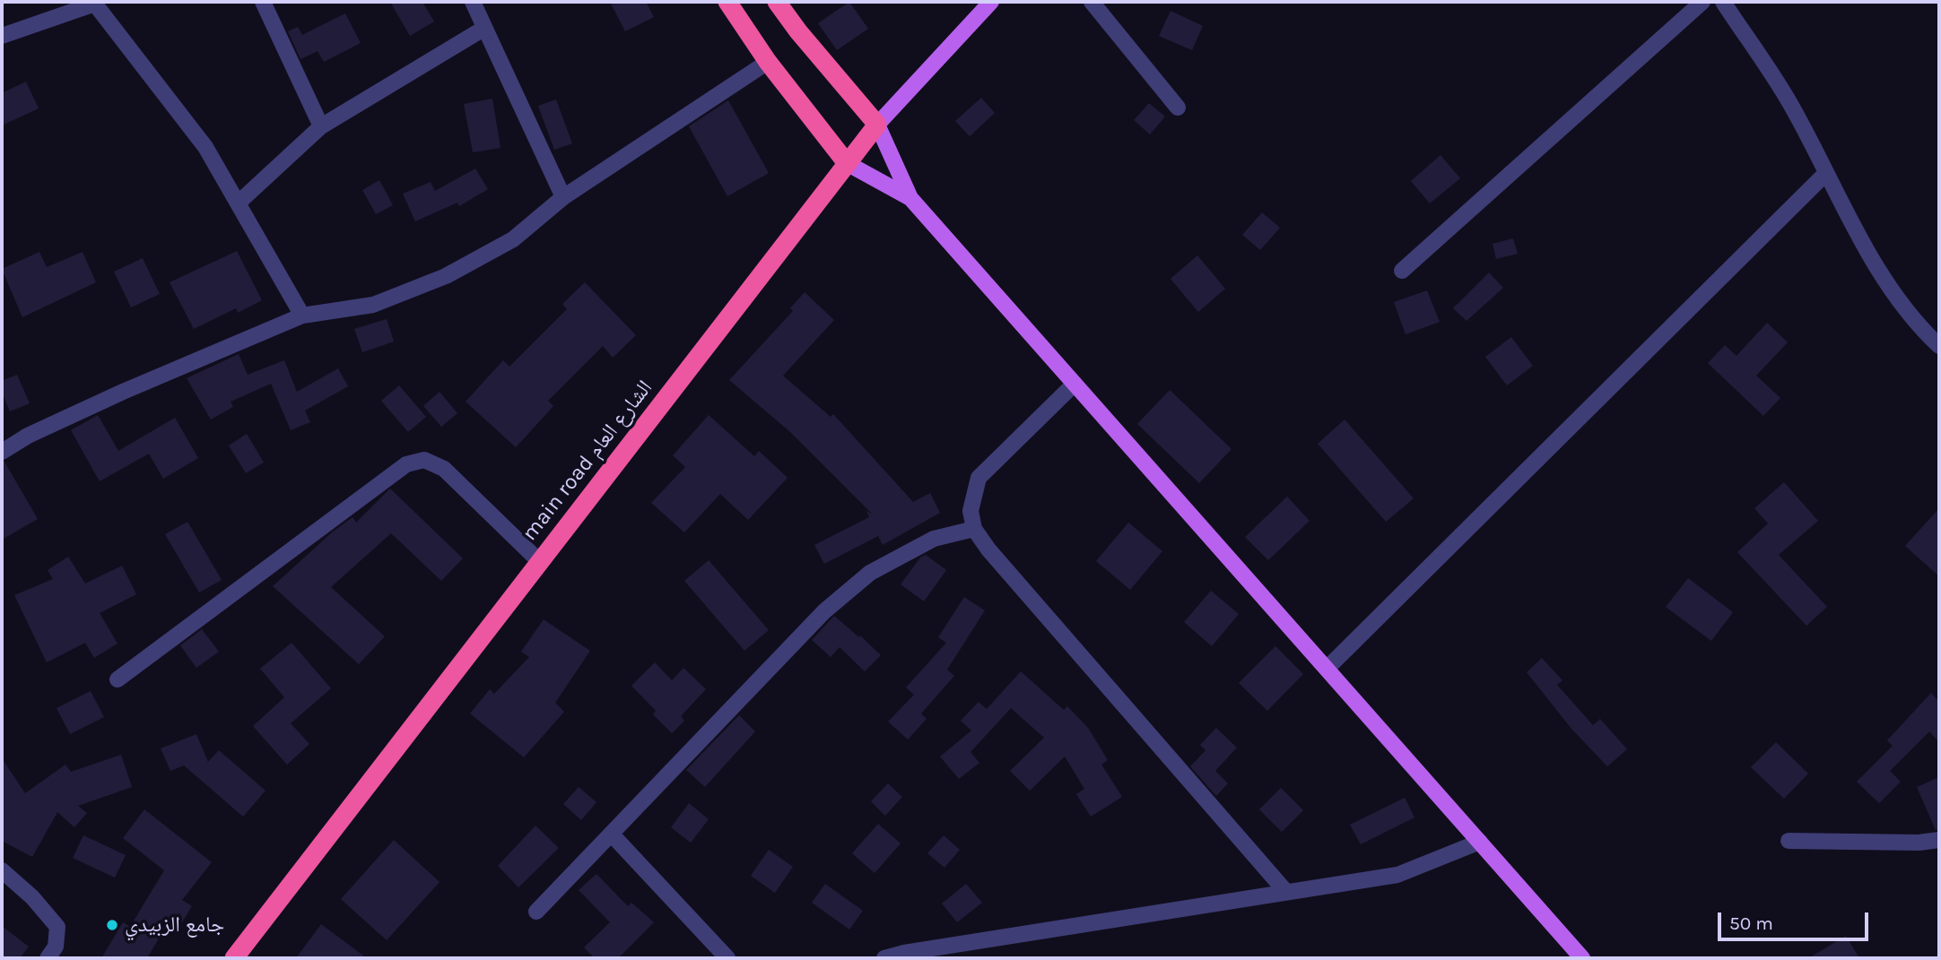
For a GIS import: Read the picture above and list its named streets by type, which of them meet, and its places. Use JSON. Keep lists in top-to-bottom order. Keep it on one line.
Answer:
{"streets":{"highway":["main road الشارع العام"]},"places":["جامع الزبيدي"],"scale_bar":"50 m"}
